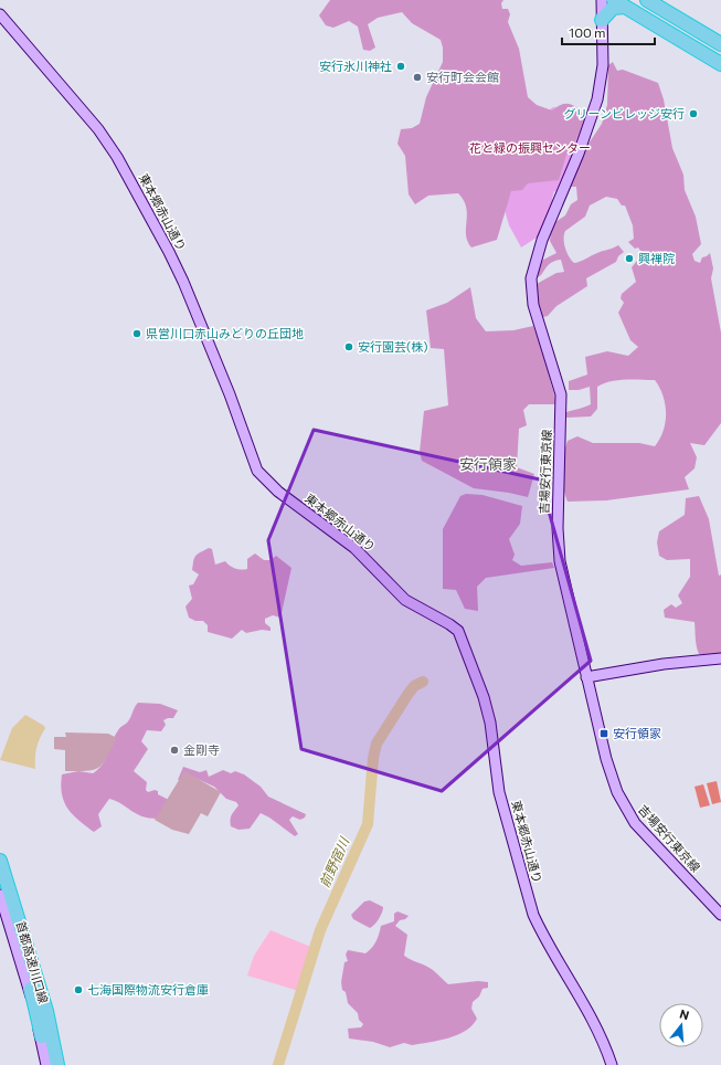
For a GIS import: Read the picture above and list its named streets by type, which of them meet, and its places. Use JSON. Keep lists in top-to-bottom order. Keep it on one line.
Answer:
{"streets":{"highway":["首都高速川口線"],"street":["東本郷赤山通り","吉場安行東京線"]},"districts":["安行領家"],"water":["前野宿川"],"parks":["花と緑の振興センター"],"places":{"other":["安行氷川神社","安行町会会館","グリーンビレッジ安行","興禅院","県営川口赤山みどりの丘団地","安行園芸(株)","金剛寺","七海国際物流安行倉庫"],"transit":["安行領家"]},"scale_bar":"100 m","north":"top"}
